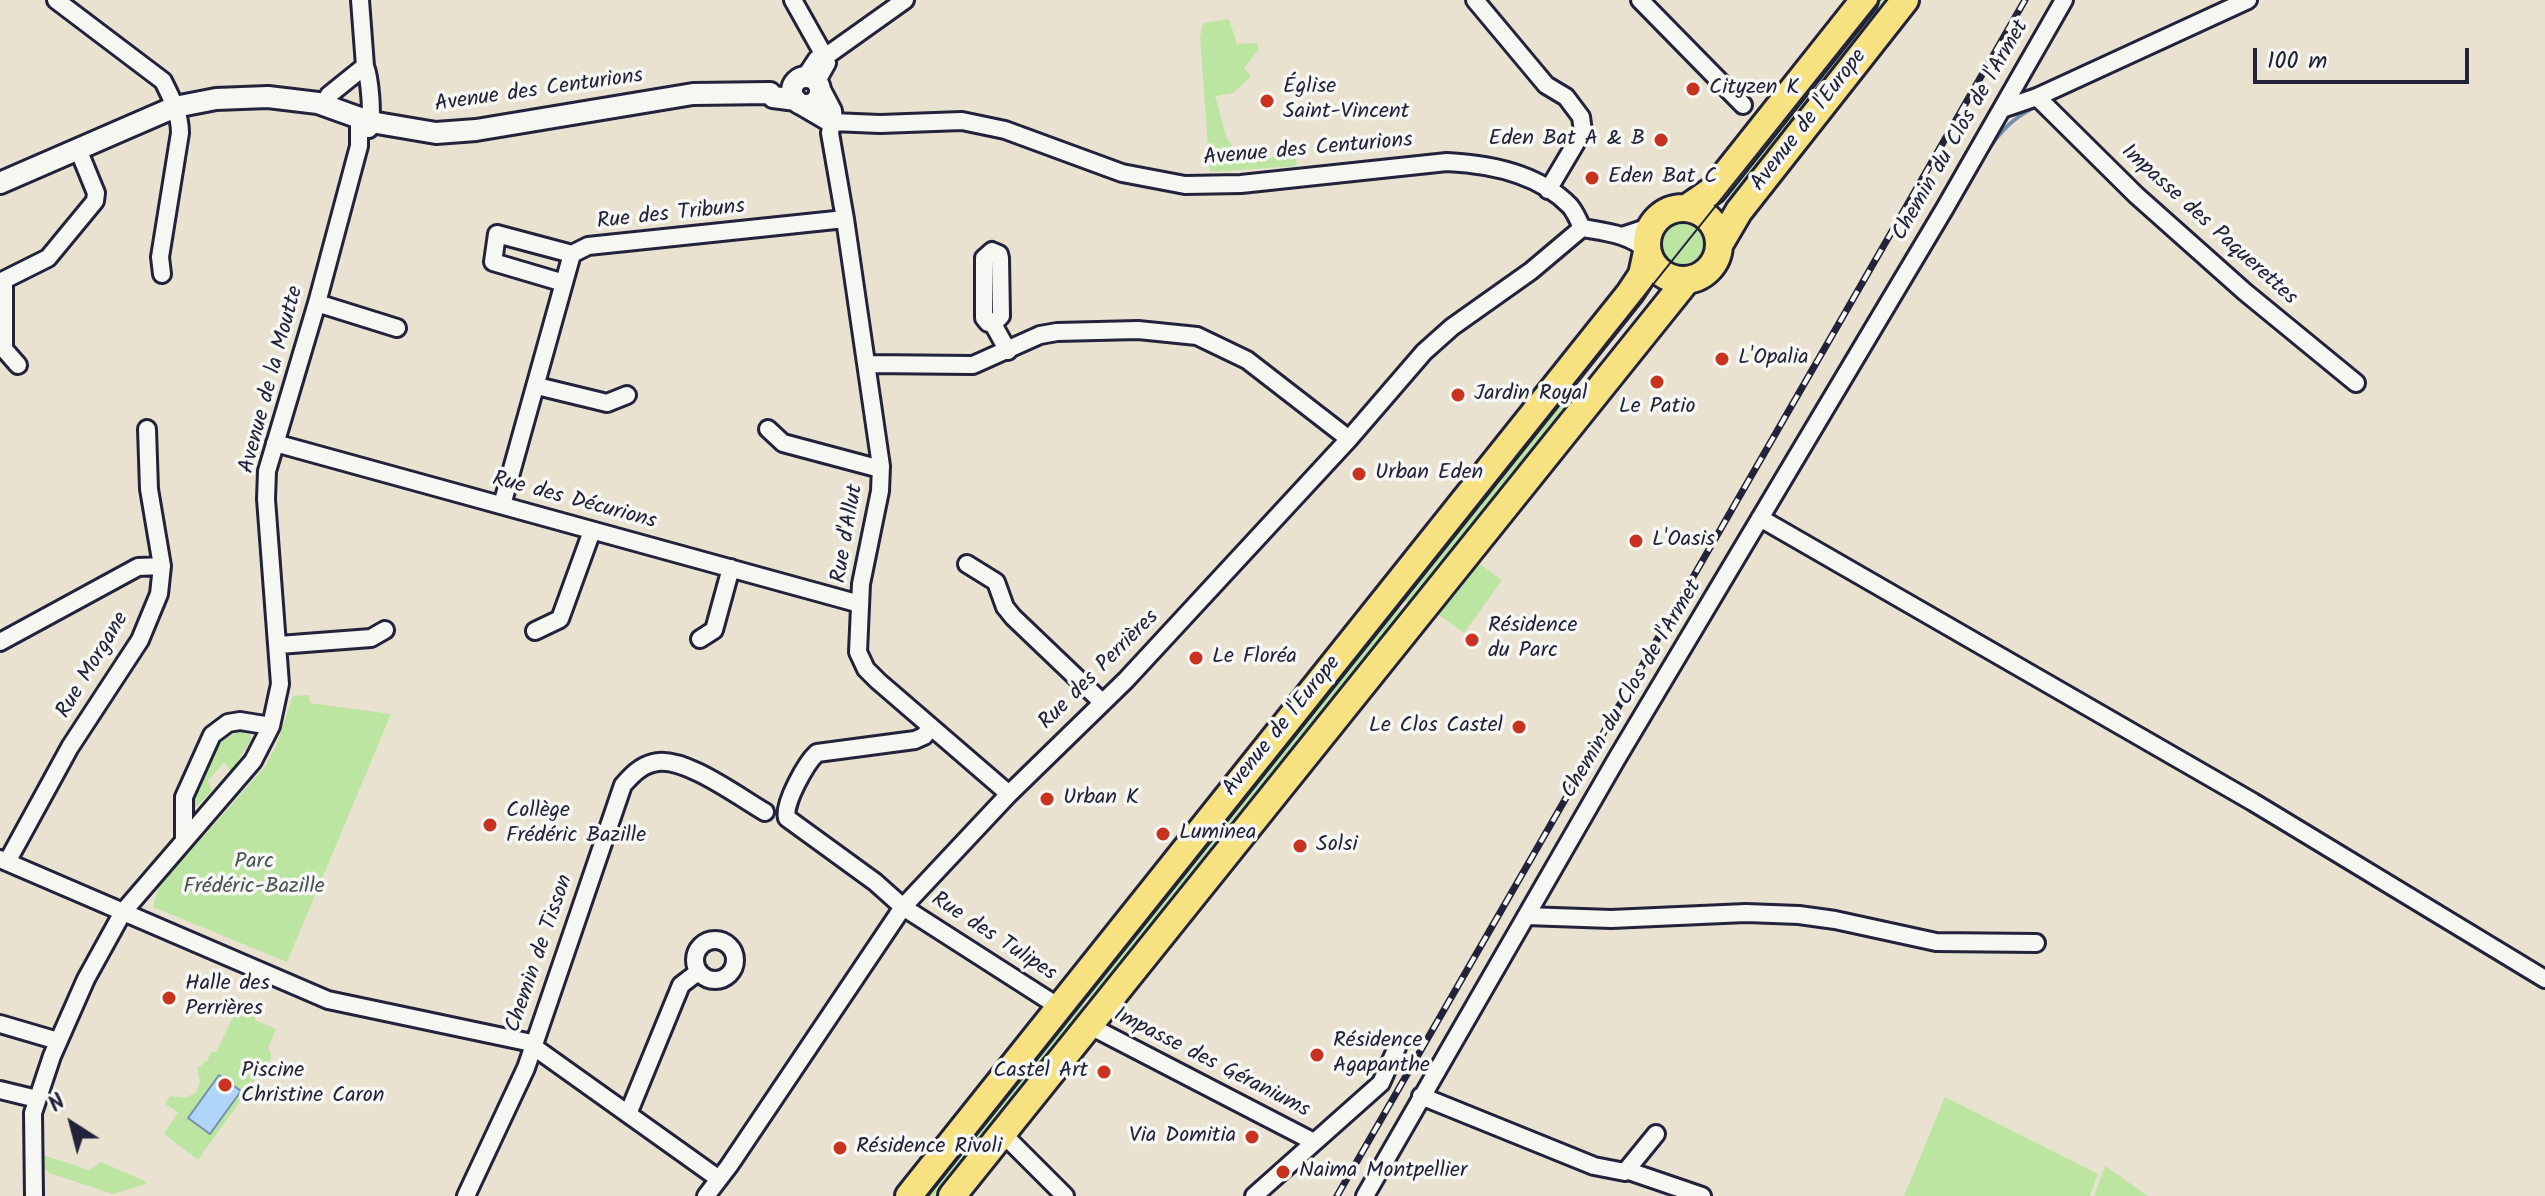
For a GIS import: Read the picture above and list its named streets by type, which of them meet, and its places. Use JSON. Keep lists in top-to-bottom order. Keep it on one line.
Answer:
{"streets":{"main road":["Avenue de l'Europe"],"street":["Avenue des Centurions","Chemin du Clos de l'Armet","Rue des Tribuns","Impasse des Paquerettes","Avenue de la Moutte","Rue des Décurions","Rue d'Allut","Rue Morgane","Rue des Perrières","Rue des Tulipes","Chemin de Tisson","Impasse des Géraniums"]},"crossings":[["Avenue des Centurions","Avenue de la Moutte"],["Avenue des Centurions","Rue d'Allut"],["Avenue des Centurions","Rue des Perrières"],["Avenue de l'Europe","Rue des Tulipes"],["Avenue de l'Europe","Impasse des Géraniums"],["Rue des Tribuns","Rue des Décurions"],["Rue des Tribuns","Rue d'Allut"],["Avenue de la Moutte","Rue des Décurions"],["Rue des Décurions","Rue d'Allut"],["Rue d'Allut","Rue des Perrières"],["Rue d'Allut","Rue des Tulipes"],["Rue des Perrières","Rue des Tulipes"]],"parks":["Parc Frédéric-Bazille"],"places":["Cityzen K","Église Saint-Vincent","Eden Bat A & B","Eden Bat C","L'Opalia","Le Patio","Jardin Royal","Urban Eden","L'Oasis","Résidence du Parc","Le Floréa","Le Clos Castel","Urban K","Collège Frédéric Bazille","Luminea","Solsi","Halle des Perrières","Résidence Agapanthe","Castel Art","Piscine Christine Caron","Via Domitia","Résidence Rivoli","Naima Montpellier"],"scale_bar":"100 m","north":"top left"}
